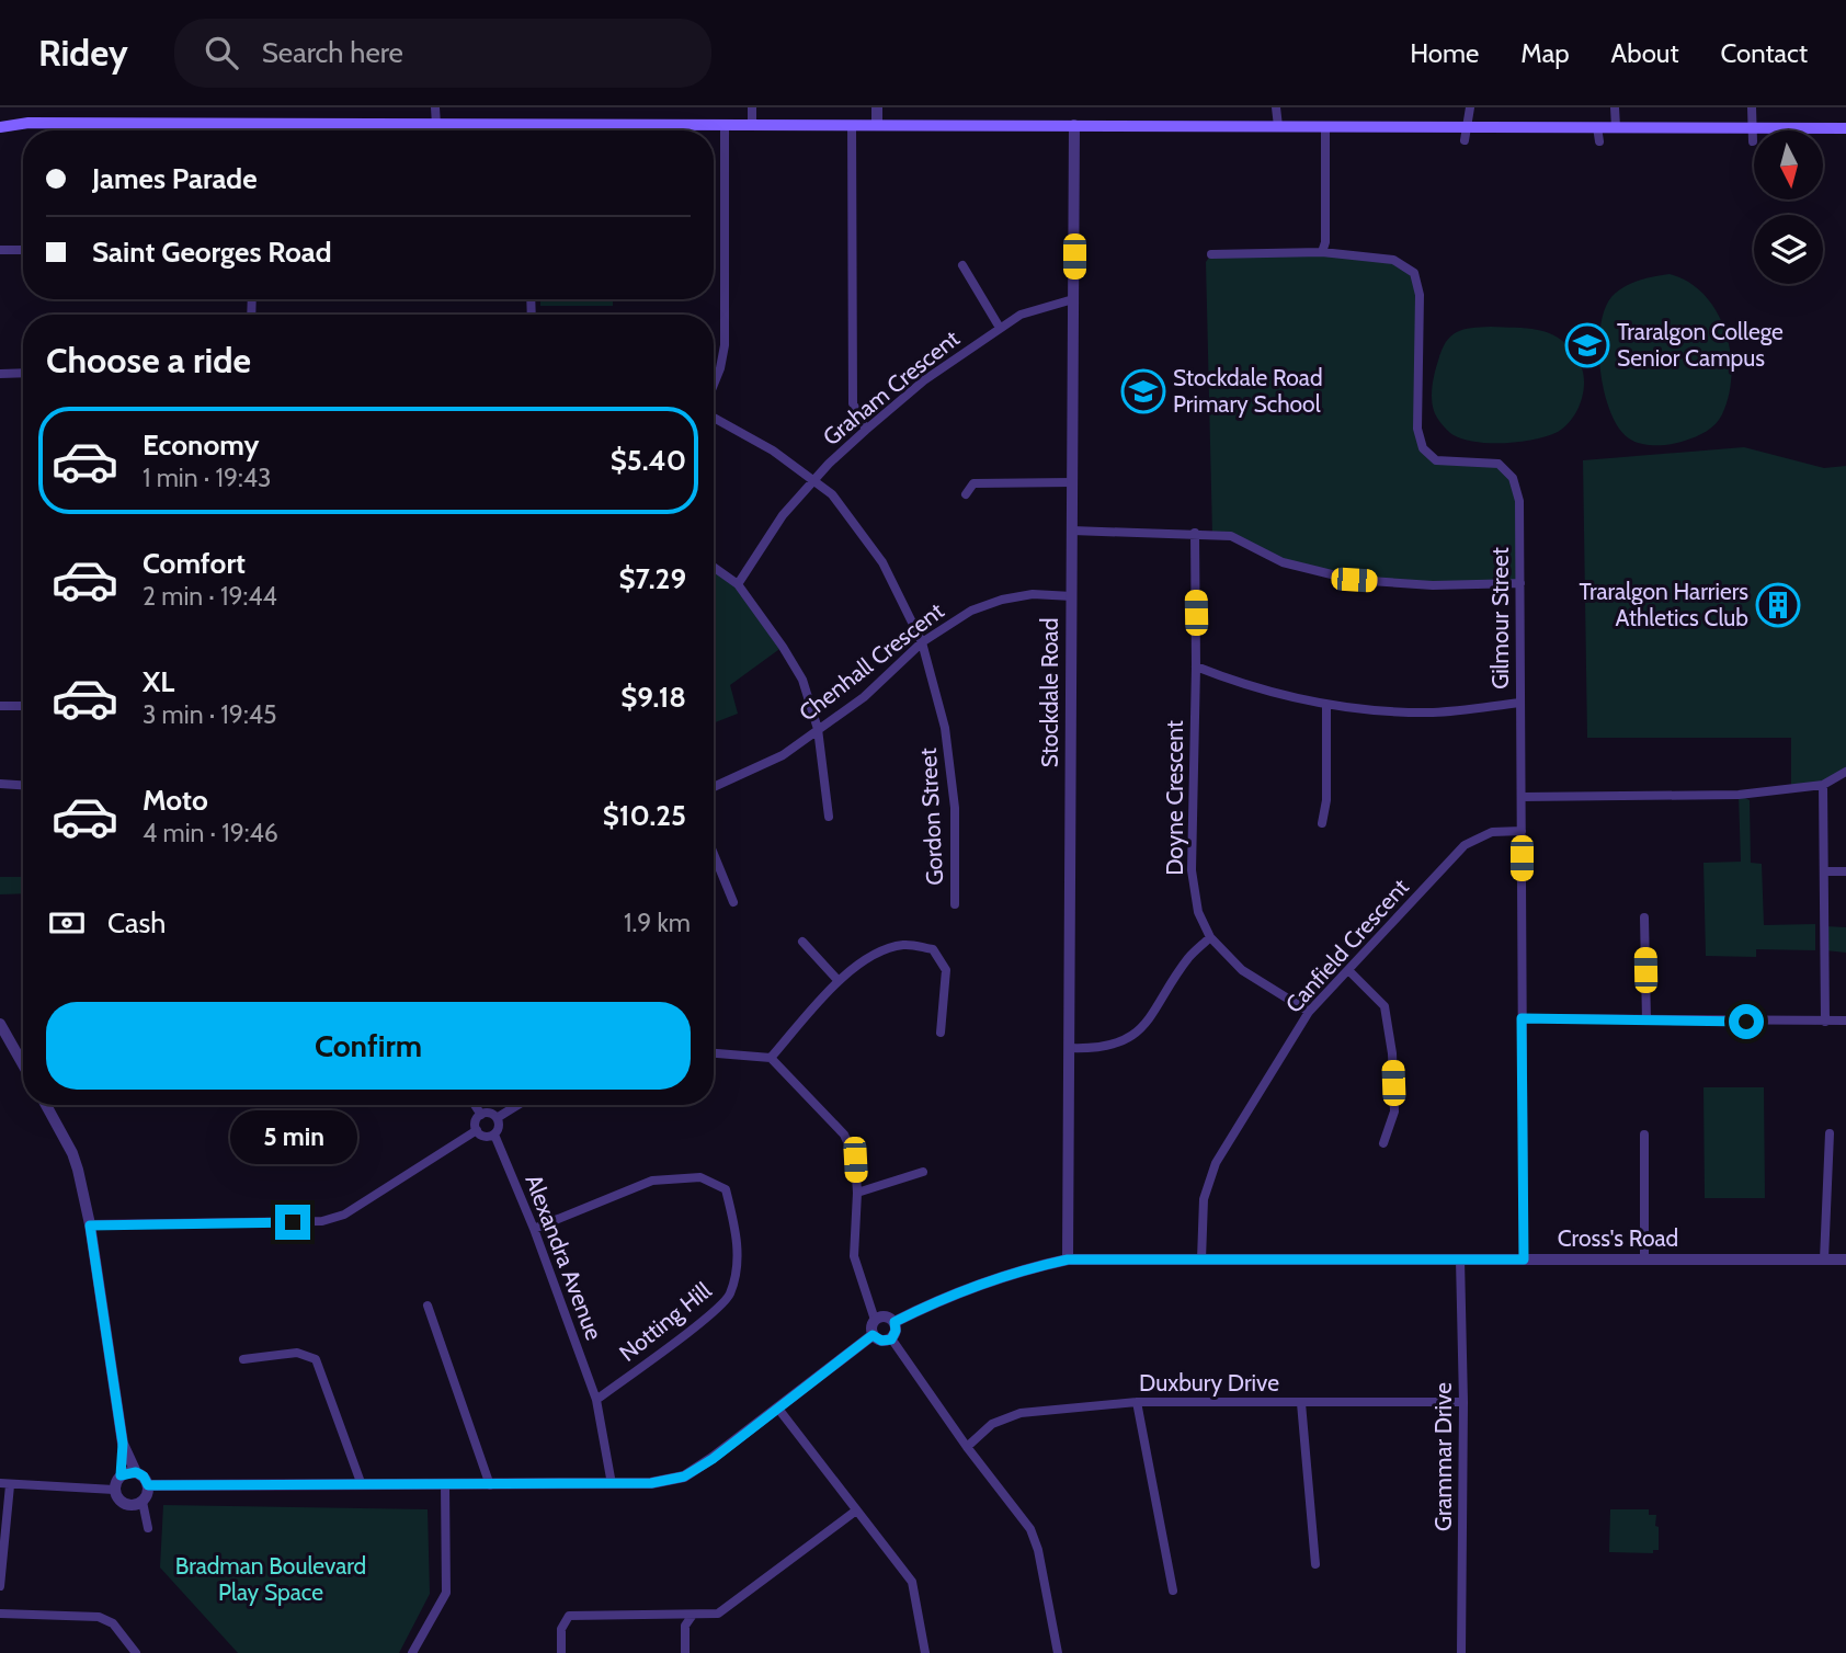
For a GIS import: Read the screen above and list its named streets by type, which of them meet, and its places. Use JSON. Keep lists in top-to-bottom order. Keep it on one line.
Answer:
{"streets":{"street":["Graham Crescent","Gilmour Street","Chenhall Crescent","Stockdale Road","Doyne Crescent","Gordon Street","Canfield Crescent","Cross's Road","Alexandra Avenue","Notting Hill","Duxbury Drive","Grammar Drive"]},"crossings":[["Graham Crescent","Stockdale Road"],["Graham Crescent","Gordon Street"],["Gilmour Street","Canfield Crescent"],["Gilmour Street","Cross's Road"],["Chenhall Crescent","Stockdale Road"],["Chenhall Crescent","Gordon Street"],["Stockdale Road","Cross's Road"],["Doyne Crescent","Canfield Crescent"],["Canfield Crescent","Cross's Road"],["Cross's Road","Grammar Drive"],["Alexandra Avenue","Notting Hill"],["Duxbury Drive","Grammar Drive"]],"parks":["Bradman Boulevard Play Space"],"places":{"school or university":["Traralgon College Senior Campus","Stockdale Road Primary School"],"building":["Traralgon Harriers Athletics Club"]},"north":"bottom","page":{"header":"Ridey","search":"Search here","nav":["Home","Map","About","Contact"],"banner":["James Parade","Saint Georges Road"],"heading":"Choose a ride","list":[{"name":"Economy","note":"1 min · 19:43","value":"$5.40"},{"name":"Comfort","note":"2 min · 19:44","value":"$7.29"},{"name":"XL","note":"3 min · 19:45","value":"$9.18"},{"name":"Moto","note":"4 min · 19:46","value":"$10.25"}],"pay":["Cash","1.9 km"],"buttons":"Confirm","bubble":"5 min"}}
